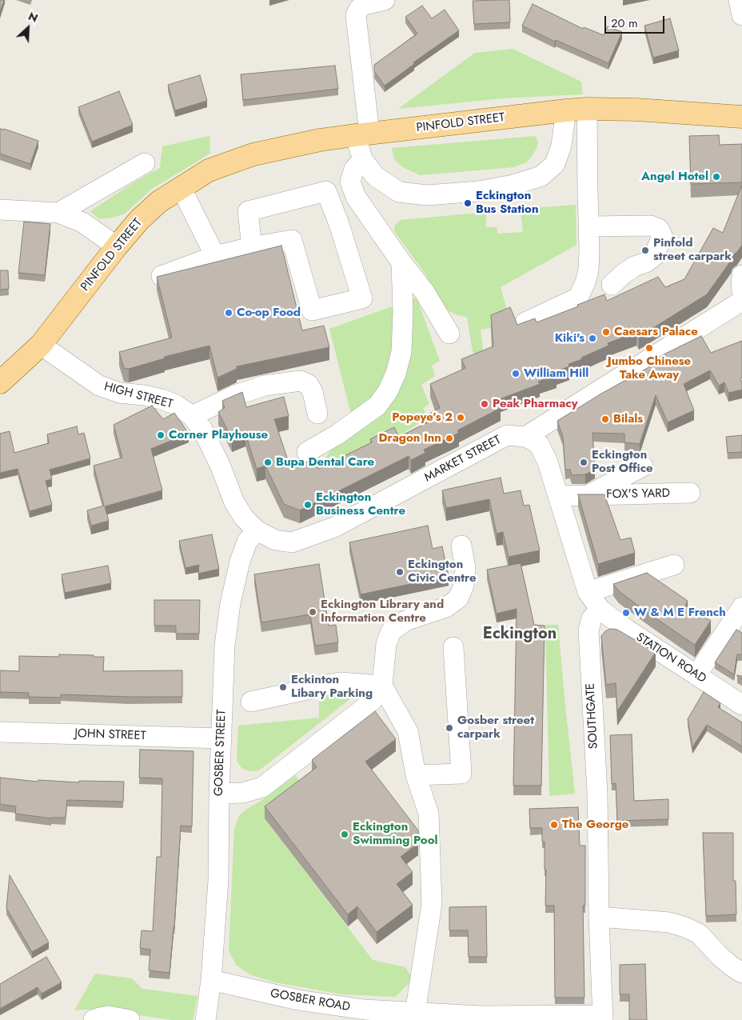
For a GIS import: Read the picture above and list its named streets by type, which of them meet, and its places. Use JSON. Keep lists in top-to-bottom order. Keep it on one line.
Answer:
{"streets":{"main road":["PINFOLD STREET"],"street":["HIGH STREET","MARKET STREET","FOX'S YARD","STATION ROAD","SOUTHGATE","JOHN STREET","GOSBER STREET","GOSBER ROAD"]},"crossings":[["PINFOLD STREET","HIGH STREET"],["HIGH STREET","MARKET STREET"],["HIGH STREET","GOSBER STREET"],["MARKET STREET","GOSBER STREET"],["STATION ROAD","SOUTHGATE"],["SOUTHGATE","GOSBER ROAD"],["JOHN STREET","GOSBER STREET"],["GOSBER STREET","GOSBER ROAD"]],"districts":["Eckington"],"places":["Angel Hotel","Eckington Bus Station","Pinfold street carpark","Co-op Food","Caesars Palace","Kiki's","Jumbo Chinese Take Away","William Hill","Peak Pharmacy","Popeye’s 2","Bilals","Corner Playhouse","Dragon Inn","Bupa Dental Care","Eckington Post Office","Eckington Business Centre","Eckington Civic Centre","Eckington Library and Information Centre","W & M E French","Eckinton Libary Parking","Gosber street carpark","The George","Eckington Swimming Pool"],"scale_bar":"20 m","north":"top right"}
